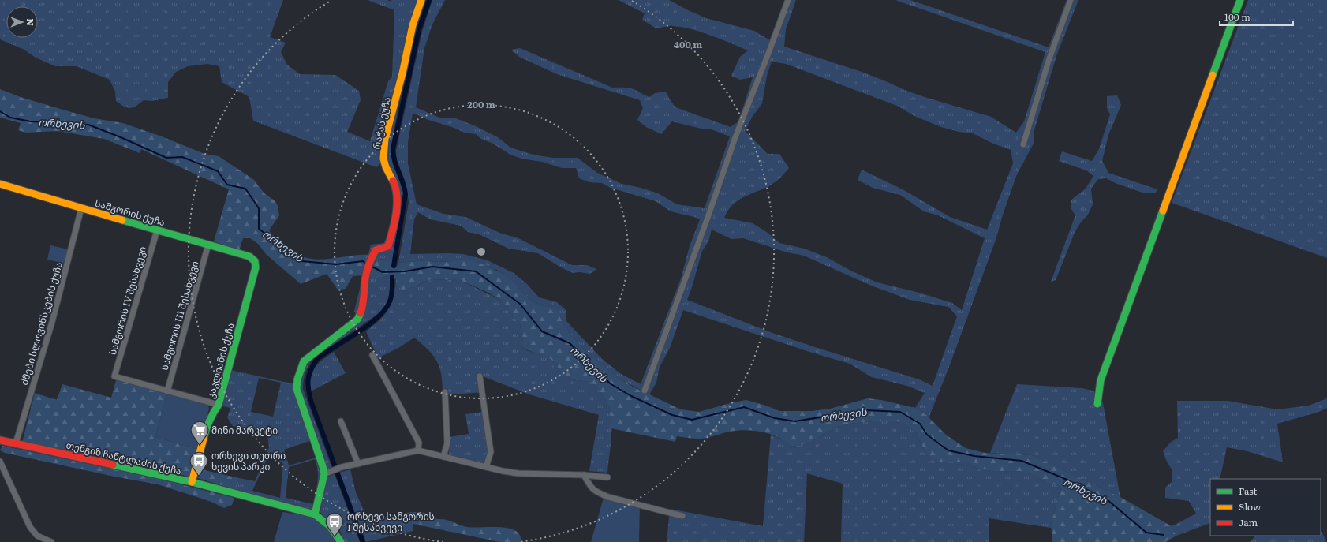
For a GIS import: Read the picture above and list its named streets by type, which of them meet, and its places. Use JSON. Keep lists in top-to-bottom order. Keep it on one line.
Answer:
{"streets":{"street":["რაჭას ქუჩა","სამგორის ქუჩა","სამგორის IV შესახვევი","სამგორის III შესახვევი","ძმები სლოვინსკების ქუჩა","კაკლიანის ქუჩა","თენგიზ ჩანტლაძის ქუჩა"]},"crossings":[["სამგორის ქუჩა","სამგორის IV შესახვევი"],["სამგორის ქუჩა","სამგორის III შესახვევი"],["სამგორის ქუჩა","ძმები სლოვინსკების ქუჩა"],["სამგორის ქუჩა","კაკლიანის ქუჩა"],["სამგორის IV შესახვევი","სამგორის III შესახვევი"],["ძმები სლოვინსკების ქუჩა","თენგიზ ჩანტლაძის ქუჩა"],["კაკლიანის ქუჩა","თენგიზ ჩანტლაძის ქუჩა"]],"water":["ორხევის"],"places":{"supermarket":["მინი მარკეტი"],"bus stop":["ორხევი თეთრი ხევის პარკი","ორხევი სამგორის I შესახვევი"]},"legend":["Fast","Slow","Jam"],"scale_bar":"100 m","north":"right","rings":["400 m","200 m"]}
